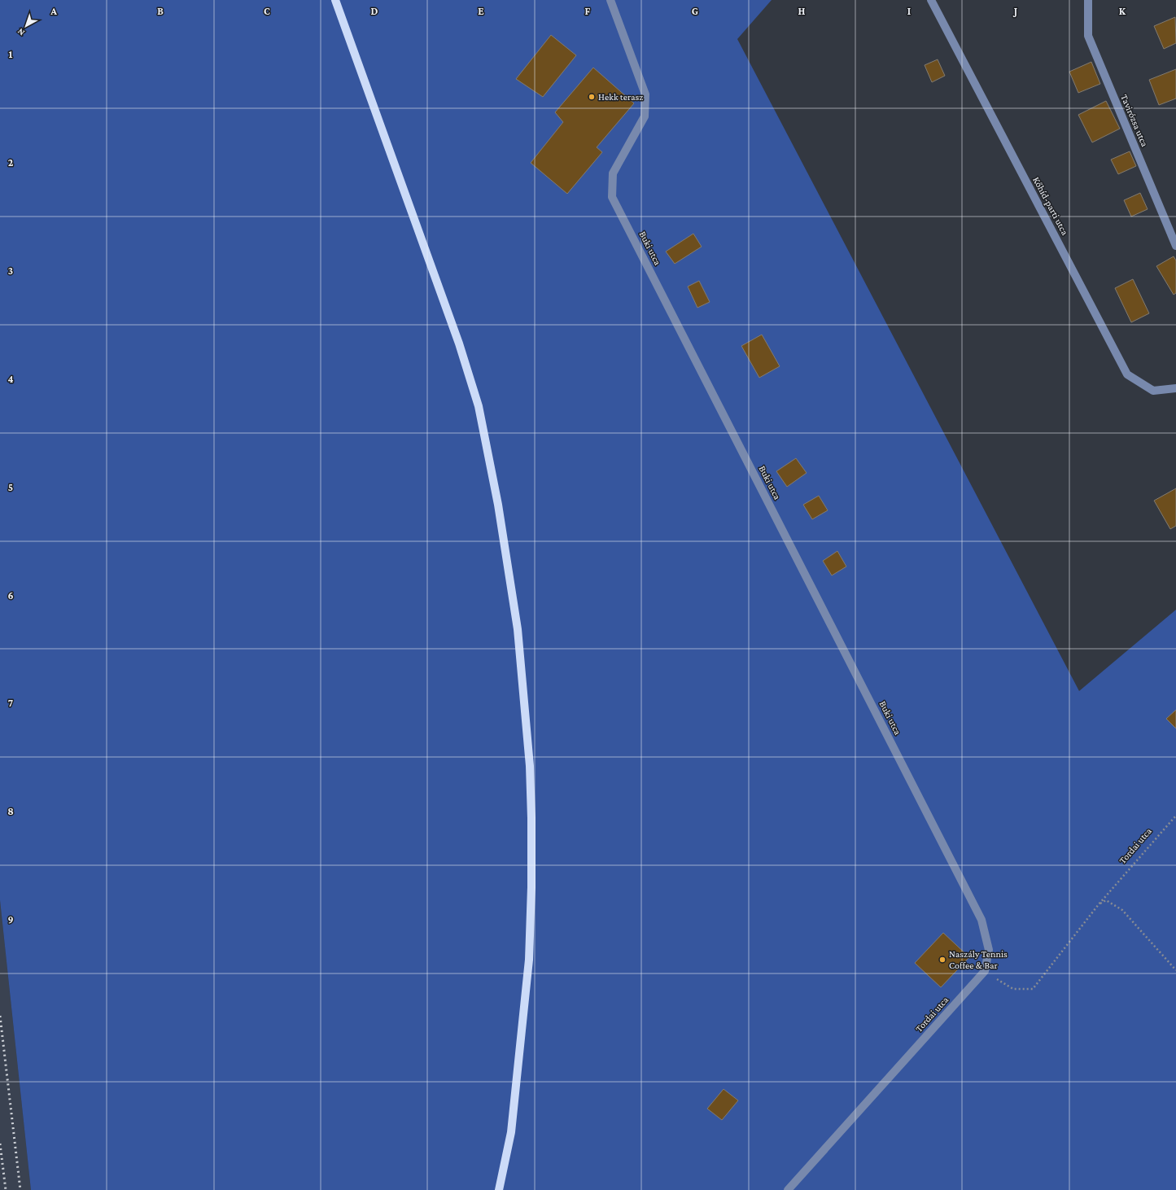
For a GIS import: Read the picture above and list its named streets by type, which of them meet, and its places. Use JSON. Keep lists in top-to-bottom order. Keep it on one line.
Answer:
{"streets":{"street":["Tavirózsa utca","Kőhíd-parti utca","Buki utca","Tordai utca"]},"crossings":[["Buki utca","Tordai utca"]],"places":["Hekk terasz","Naszály Tennis Coffee & Bar"],"north":"bottom left","grid":{"columns":["A","B","C","D","E","F","G","H","I","J","K"],"rows":["1","2","3","4","5","6","7","8","9"]}}
